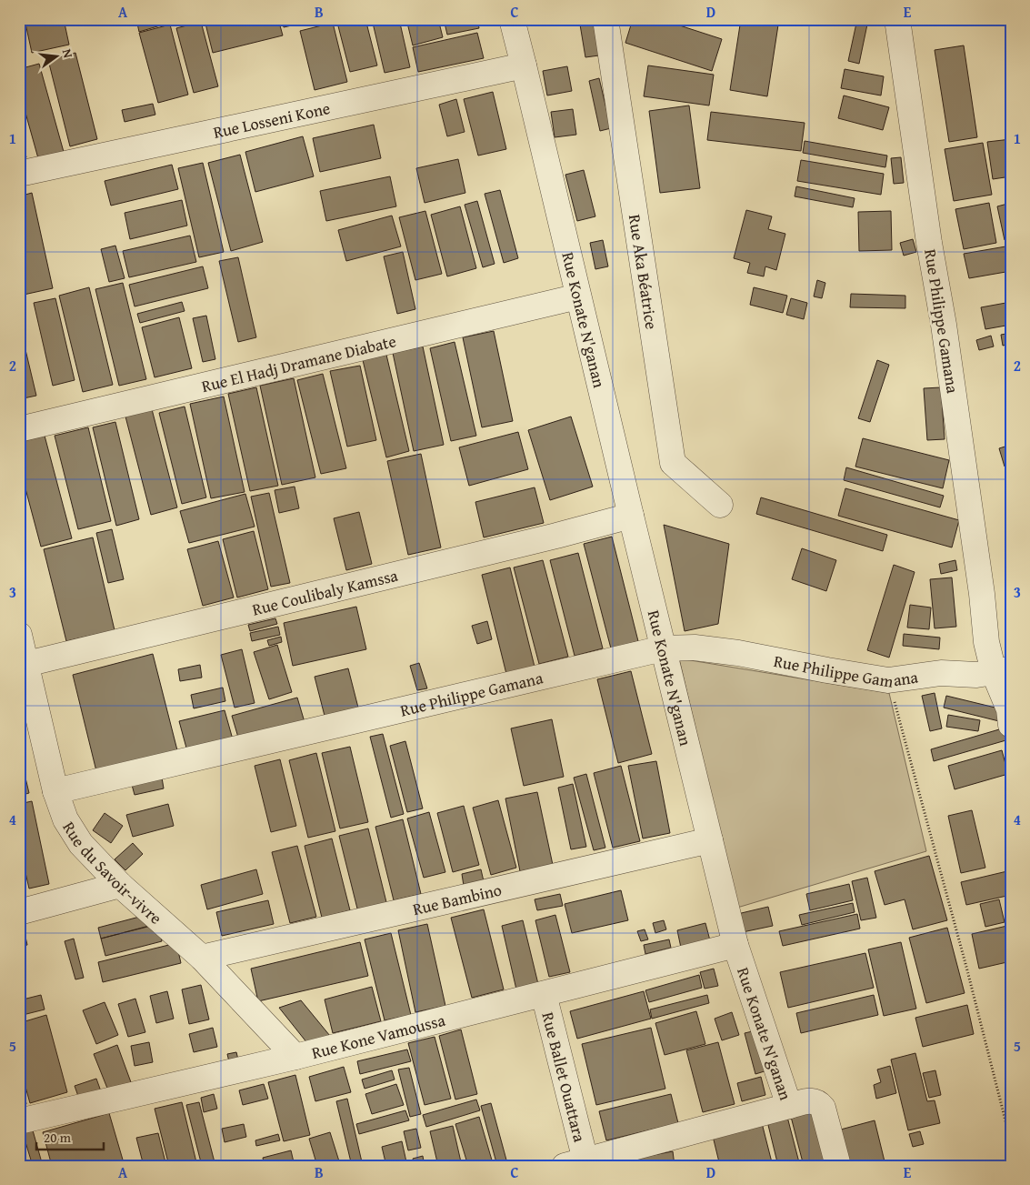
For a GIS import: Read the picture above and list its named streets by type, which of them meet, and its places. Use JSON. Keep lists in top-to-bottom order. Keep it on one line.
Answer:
{"streets":{"street":["Rue Losseni Kone","Rue Aka Béatrice","Rue Konate N'ganan","Rue Philippe Gamana","Rue El Hadj Dramane Diabate","Rue Coulibaly Kamssa","Rue du Savoir-vivre","Rue Bambino","Rue Kone Vamoussa","Rue Ballet Ouattara"]},"crossings":[["Rue Losseni Kone","Rue Konate N'ganan"],["Rue Konate N'ganan","Rue Philippe Gamana"],["Rue Konate N'ganan","Rue El Hadj Dramane Diabate"],["Rue Konate N'ganan","Rue Coulibaly Kamssa"],["Rue Konate N'ganan","Rue Bambino"],["Rue Konate N'ganan","Rue Kone Vamoussa"],["Rue Konate N'ganan","Rue Ballet Ouattara"],["Rue Philippe Gamana","Rue du Savoir-vivre"],["Rue Coulibaly Kamssa","Rue du Savoir-vivre"],["Rue du Savoir-vivre","Rue Bambino"],["Rue du Savoir-vivre","Rue Kone Vamoussa"],["Rue Kone Vamoussa","Rue Ballet Ouattara"]],"scale_bar":"20 m","north":"right","grid":{"columns":["A","B","C","D","E"],"rows":["1","2","3","4","5"]}}
